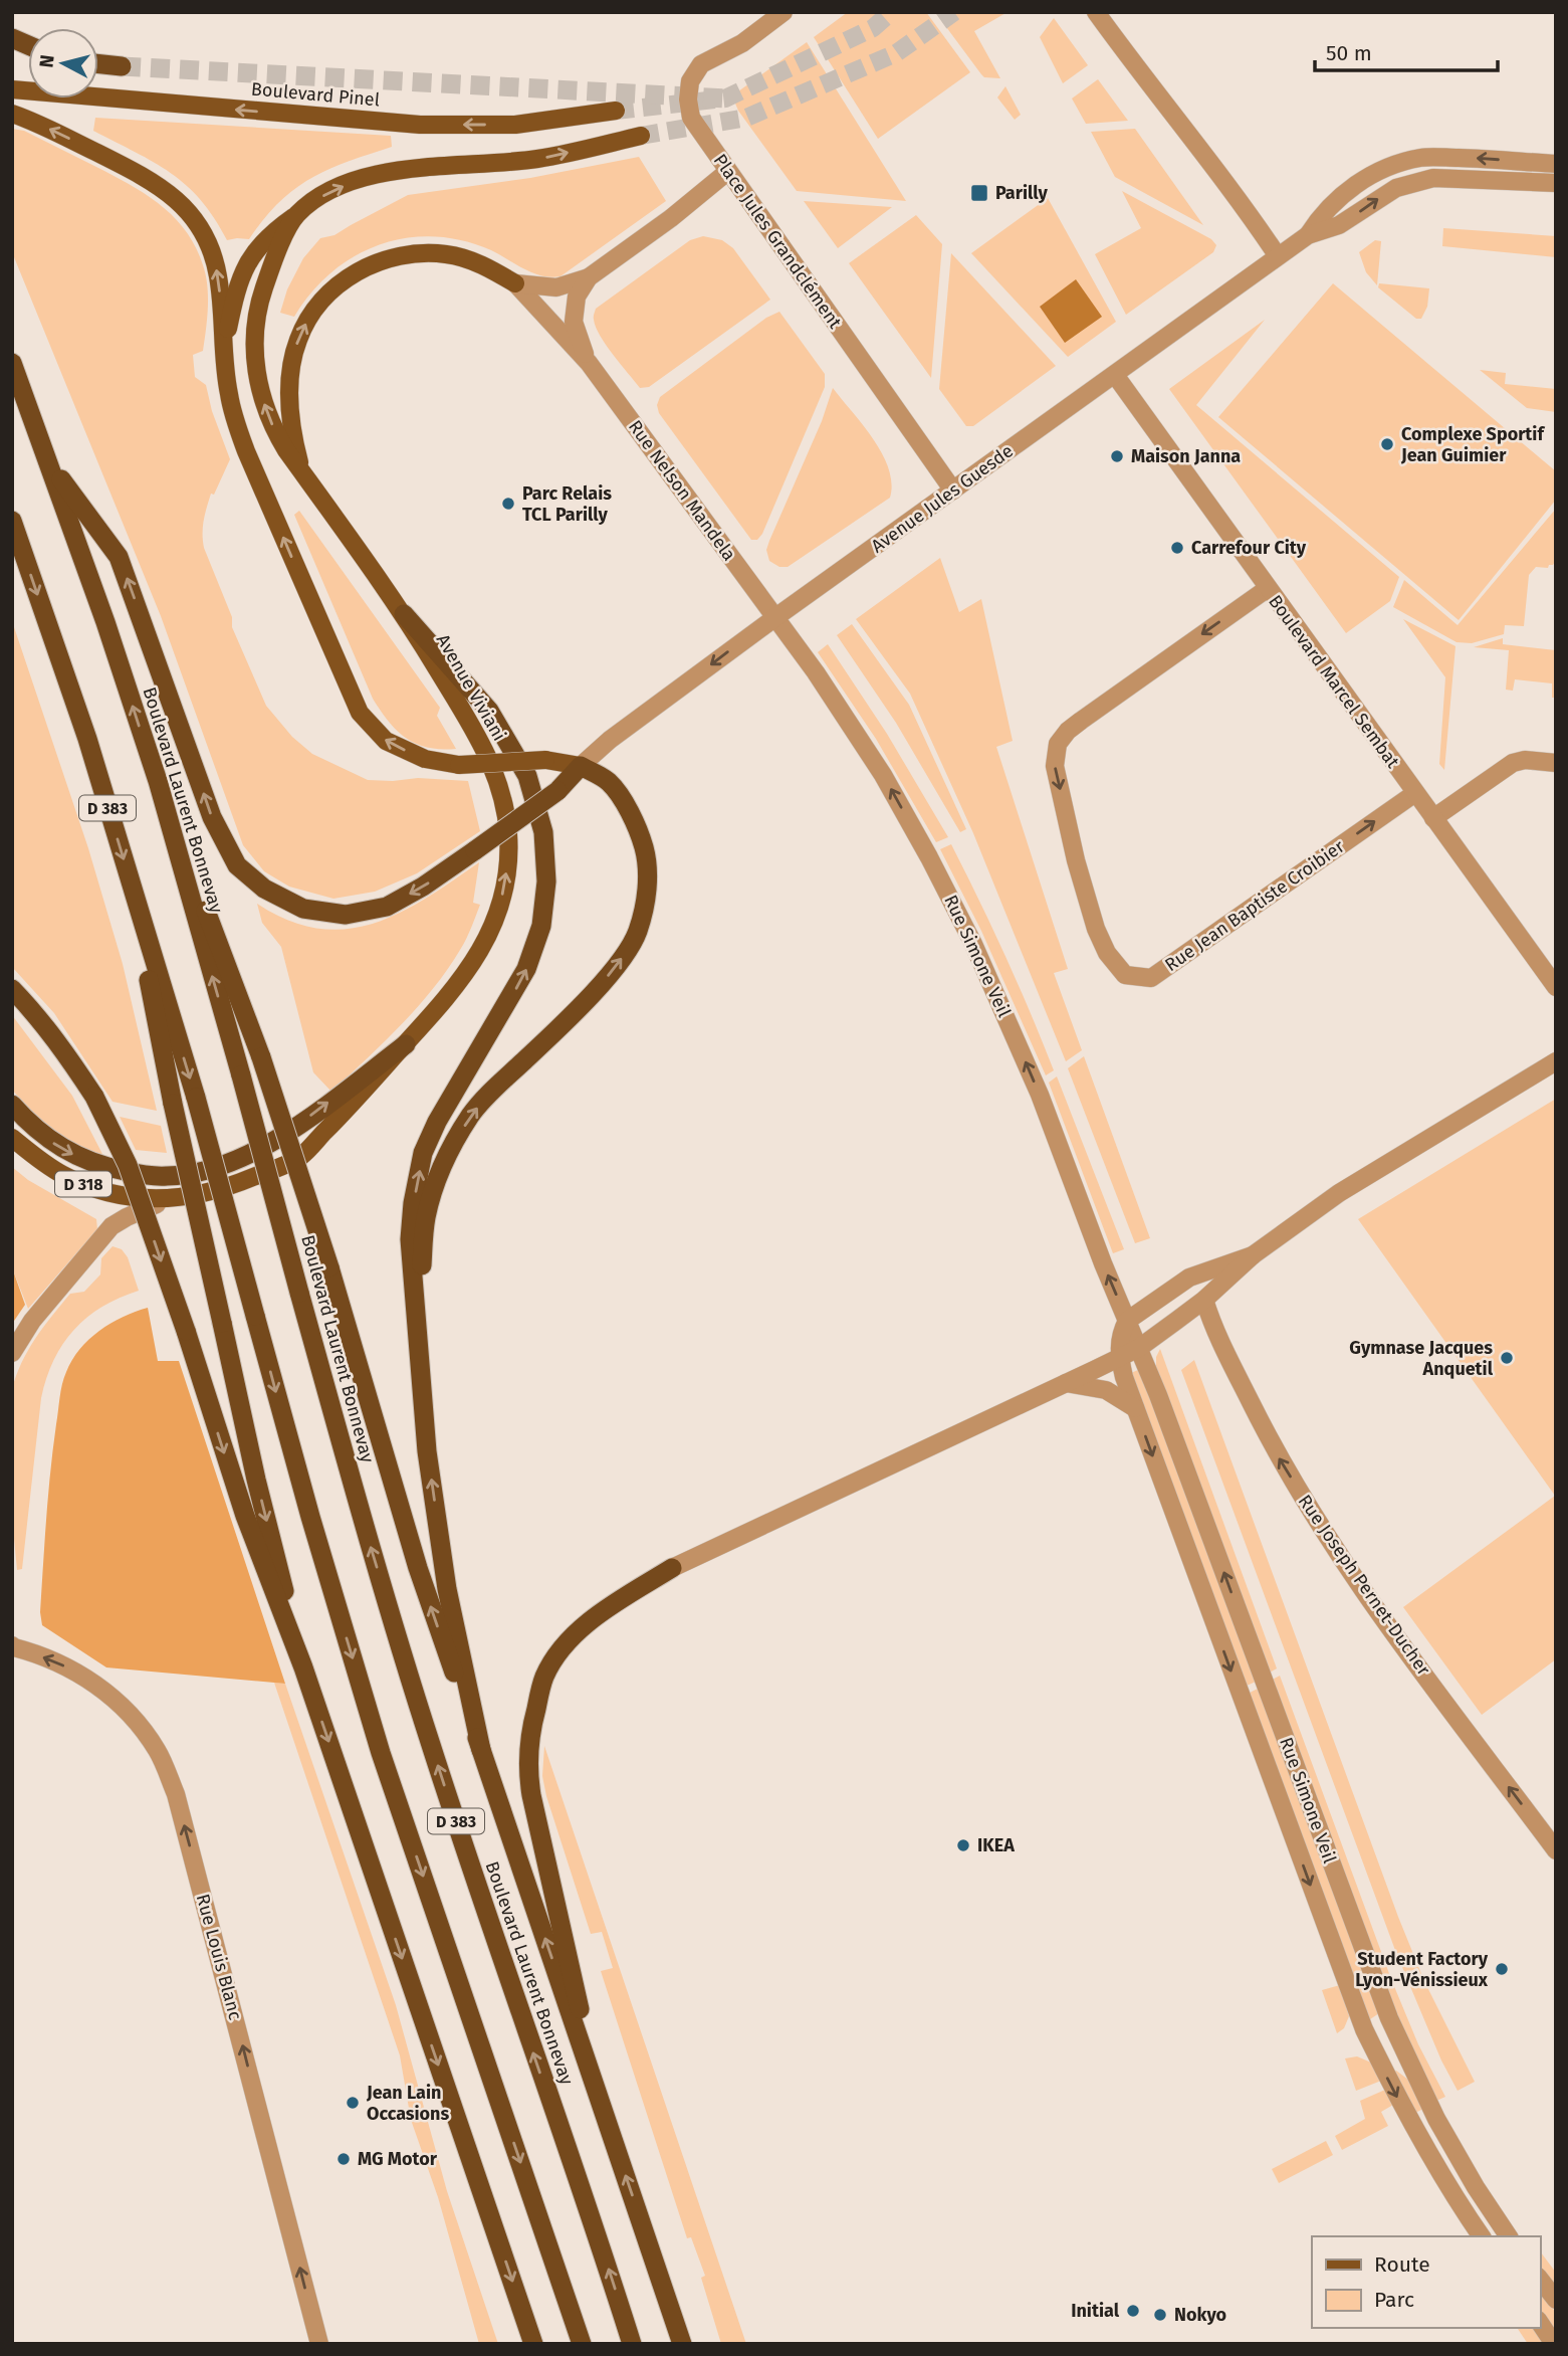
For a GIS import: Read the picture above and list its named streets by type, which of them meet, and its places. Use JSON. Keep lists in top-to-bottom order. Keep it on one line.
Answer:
{"streets":{"highway":["Boulevard Laurent Bonnevay","D 383"],"main road":["Boulevard Pinel","Avenue Viviani","D 318"],"street":["Place Jules Grandclément","Rue Nelson Mandela","Avenue Jules Guesde","Boulevard Marcel Sembat","Rue Jean Baptiste Croibier","Rue Simone Veil","Rue Joseph Pernet-Ducher","Rue Louis Blanc"]},"crossings":[["Place Jules Grandclément","Avenue Jules Guesde"],["Rue Nelson Mandela","Avenue Jules Guesde"],["Rue Nelson Mandela","Rue Simone Veil"],["Avenue Jules Guesde","Boulevard Marcel Sembat"],["Avenue Jules Guesde","Rue Simone Veil"],["Boulevard Marcel Sembat","Rue Jean Baptiste Croibier"],["Avenue Viviani","D 318"]],"one_way":["Boulevard Pinel","Rue Joseph Pernet-Ducher","Rue Louis Blanc"],"places":{"transit":["Parilly"],"other":["Complexe Sportif Jean Guimier","Maison Janna","Parc Relais TCL Parilly","Carrefour City","Gymnase Jacques Anquetil","IKEA","Student Factory Lyon-Vénissieux","Jean Lain Occasions","MG Motor","Initial","Nokyo"]},"legend":["Route","Parc"],"scale_bar":"50 m","north":"left"}
